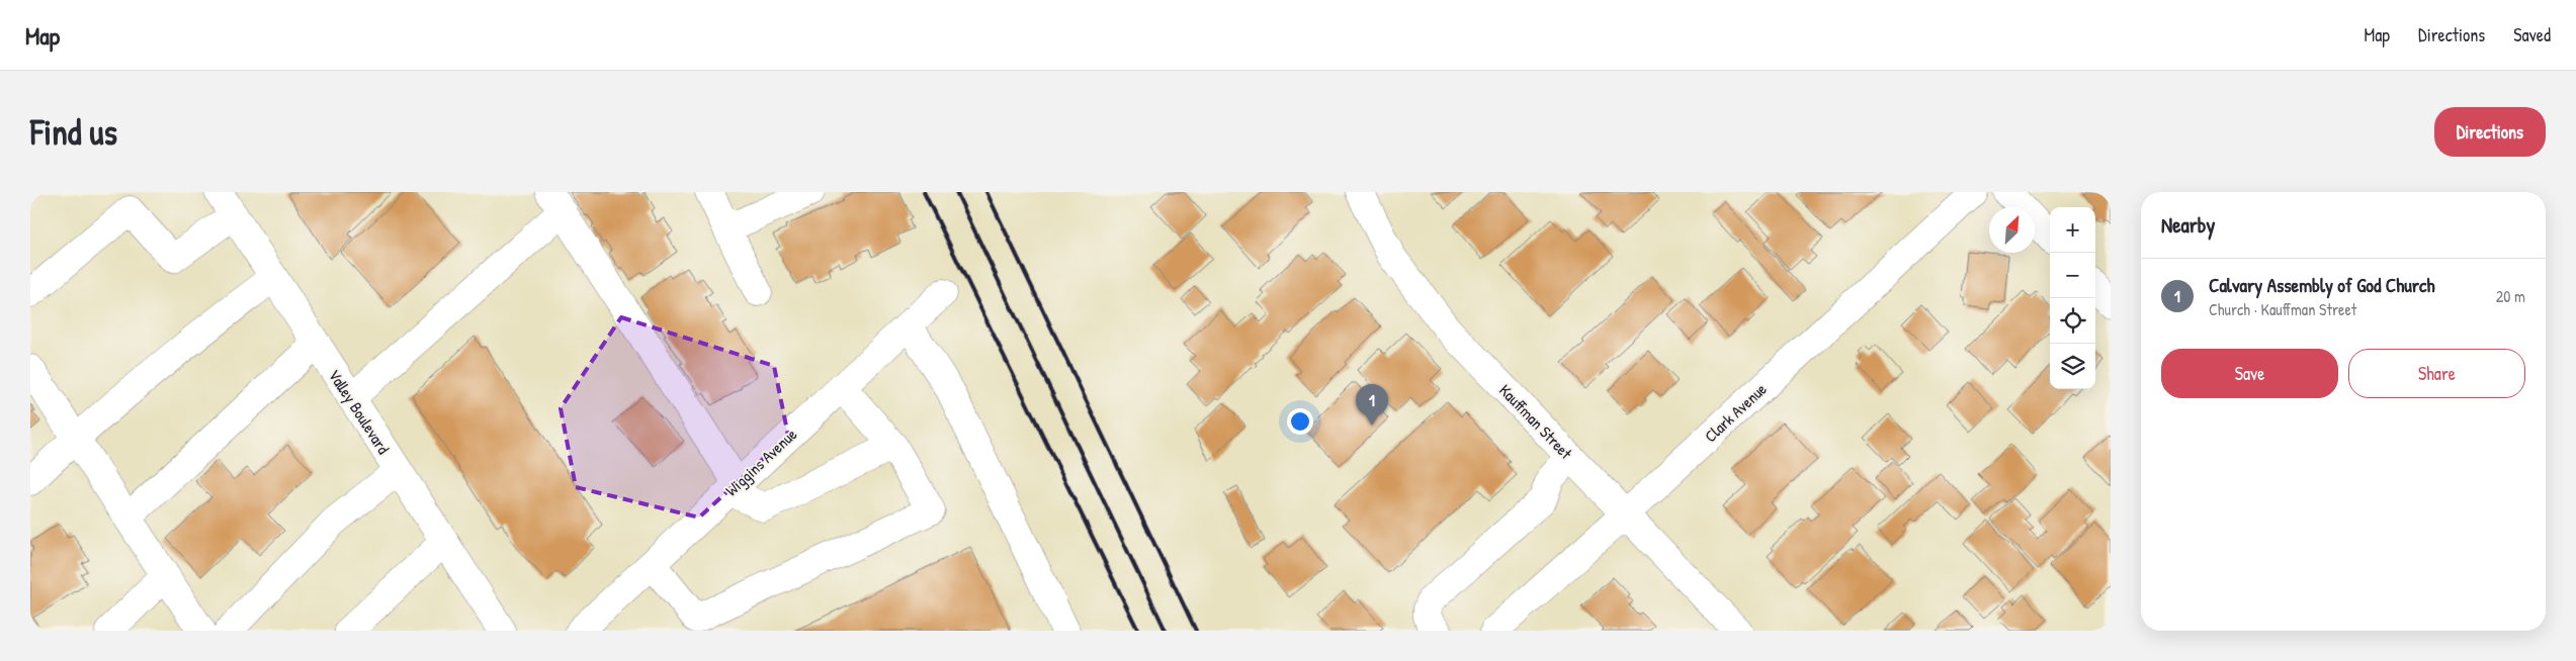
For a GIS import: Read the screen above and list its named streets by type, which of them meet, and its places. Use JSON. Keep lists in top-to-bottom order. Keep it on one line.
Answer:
{"streets":{"street":["Valley Boulevard","Clark Avenue","Kauffman Street","Wiggins Avenue"]},"crossings":[["Clark Avenue","Kauffman Street"]],"north":"top right","page":{"header":"Map","nav":["Map","Directions","Saved"],"buttons":["Directions",["Save","Share"]],"title":"Find us","heading":"Nearby","map_buttons":["+","−"],"list":[{"mark":"1","name":"Calvary Assembly of God Church","note":"Church · Kauffman Street","value":"20 m"}],"pins":"1"}}
